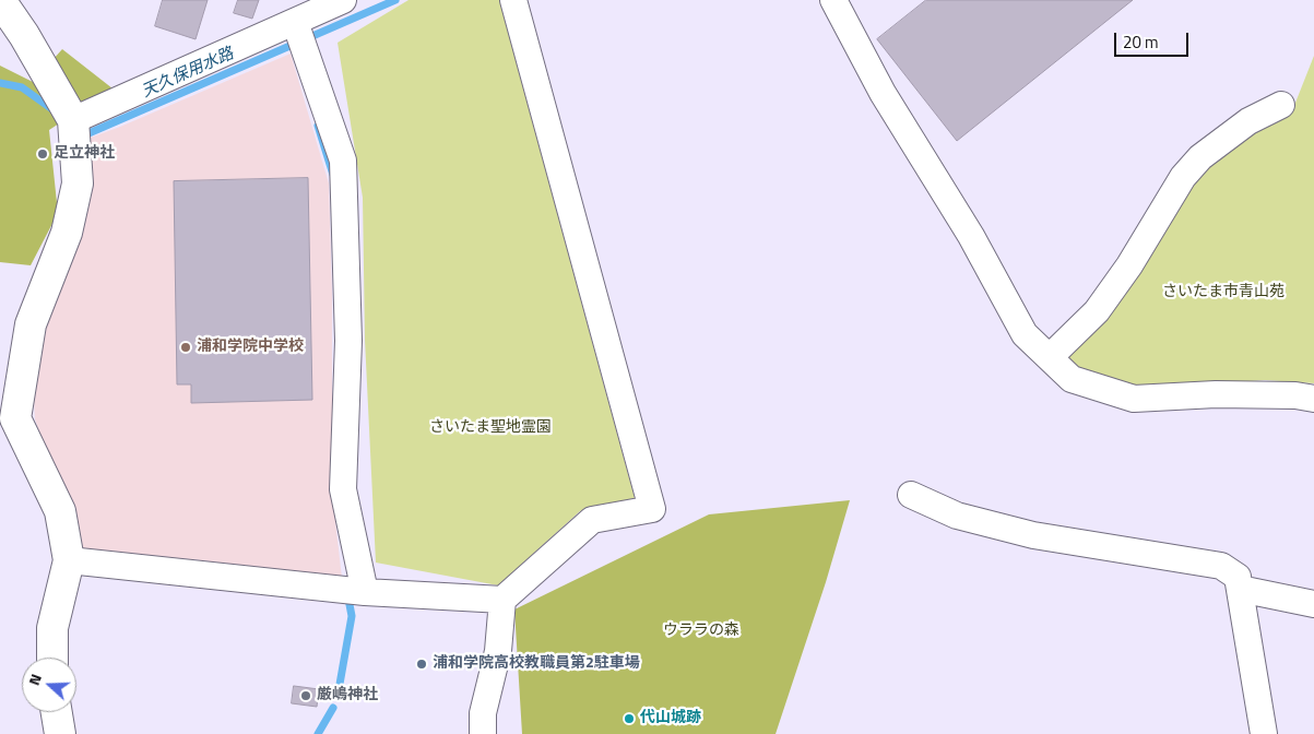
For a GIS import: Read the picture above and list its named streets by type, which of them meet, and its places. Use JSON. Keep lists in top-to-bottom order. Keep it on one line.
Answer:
{"water":["天久保用水路"],"parks":["さいたま市青山苑","さいたま聖地霊園","ウララの森"],"places":["足立神社","浦和学院中学校","浦和学院高校教職員第2駐車場","厳嶋神社","代山城跡"],"scale_bar":"20 m","north":"left"}
